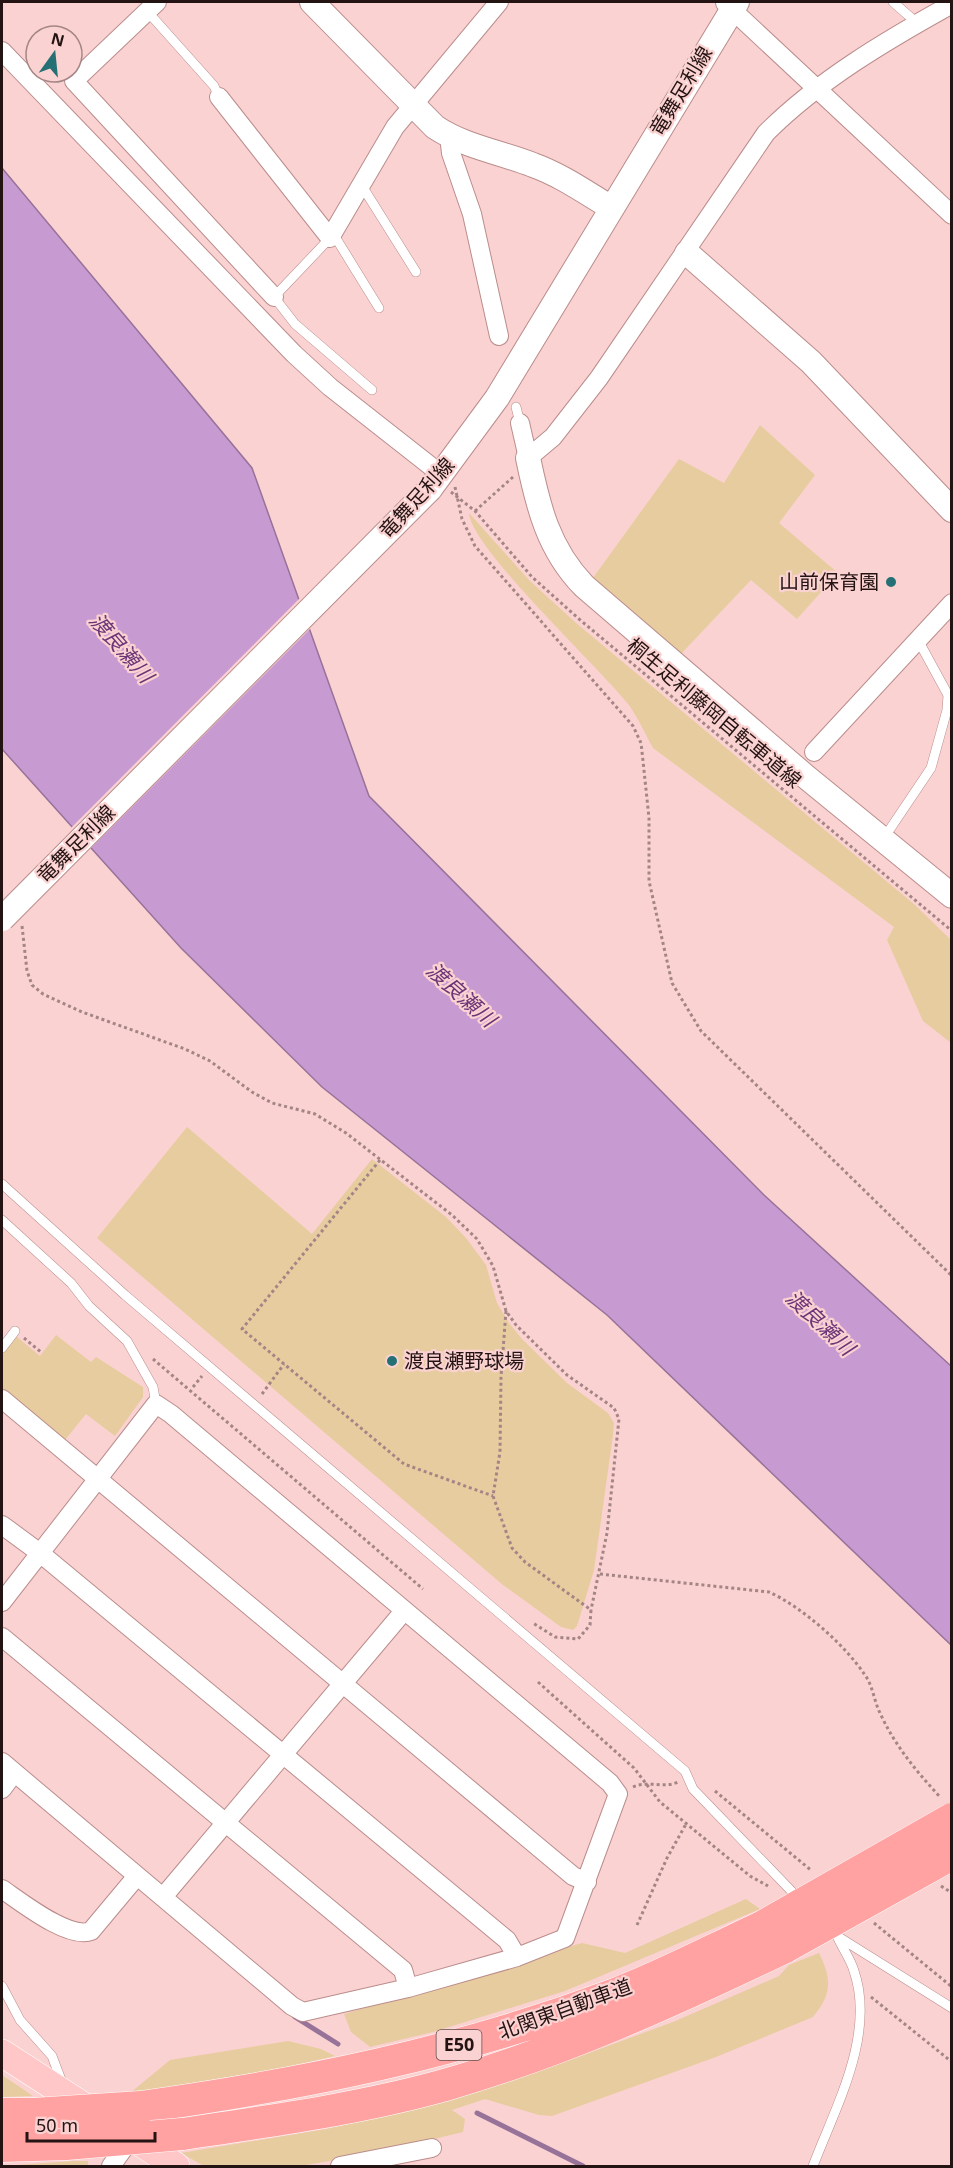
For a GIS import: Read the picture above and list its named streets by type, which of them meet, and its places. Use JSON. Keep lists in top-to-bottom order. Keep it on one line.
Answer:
{"streets":{"highway":["北関東自動車道","E50"],"street":["竜舞足利線"],"path":["桐生足利藤岡自転車道線"]},"water":["渡良瀬川"],"places":["山前保育園","渡良瀬野球場"],"scale_bar":"50 m","north":"top"}
